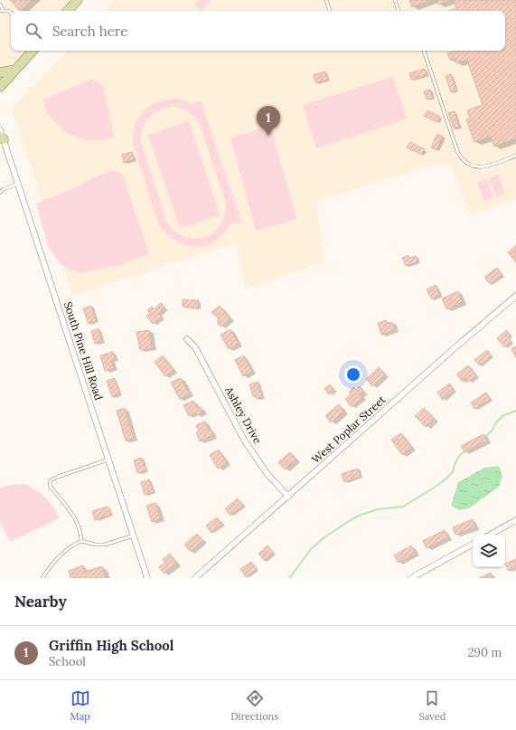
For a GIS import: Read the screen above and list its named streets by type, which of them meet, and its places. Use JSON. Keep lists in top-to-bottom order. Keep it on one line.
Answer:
{"streets":{"street":["South Pine Hill Road","Ashley Drive","West Poplar Street"]},"crossings":[["Ashley Drive","West Poplar Street"]],"page":{"search":"Search here","pins":"1","heading":"Nearby","list":[{"mark":"1","name":"Griffin High School","note":"School","value":"290 m"}],"nav":["Map","Directions","Saved"]}}
